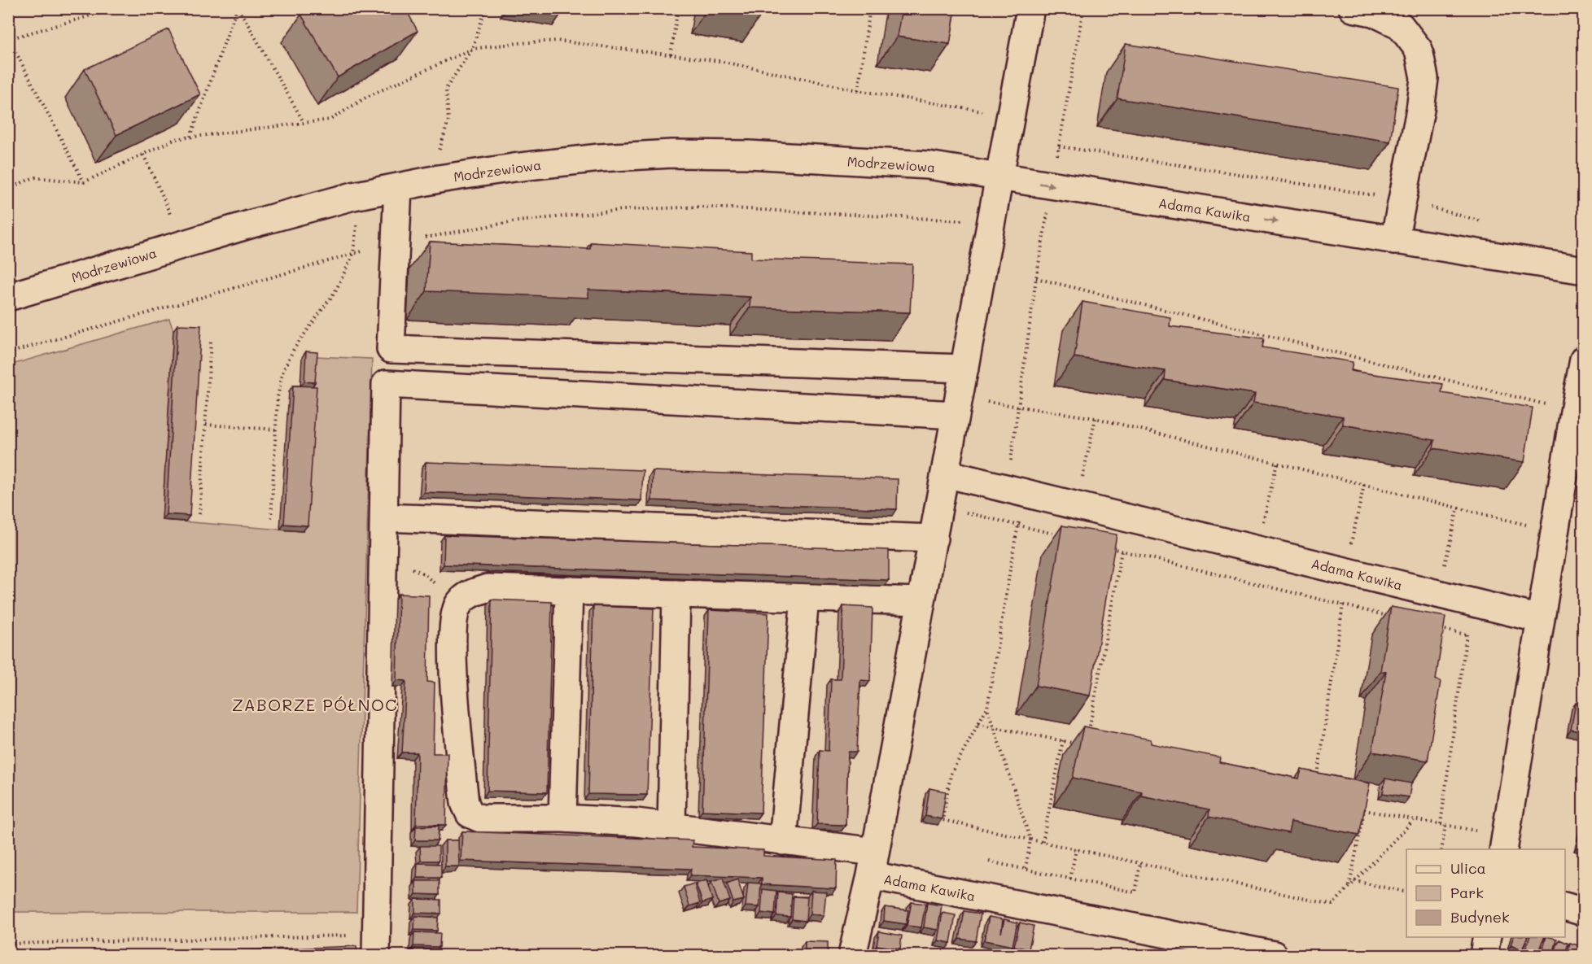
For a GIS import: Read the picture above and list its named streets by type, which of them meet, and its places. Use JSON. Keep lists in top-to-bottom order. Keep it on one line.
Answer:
{"streets":{"street":["Modrzewiowa","Adama Kawika"]},"crossings":[["Modrzewiowa","Adama Kawika"]],"districts":["ZABORZE PÓŁNOC"],"legend":["Ulica","Park","Budynek"]}
